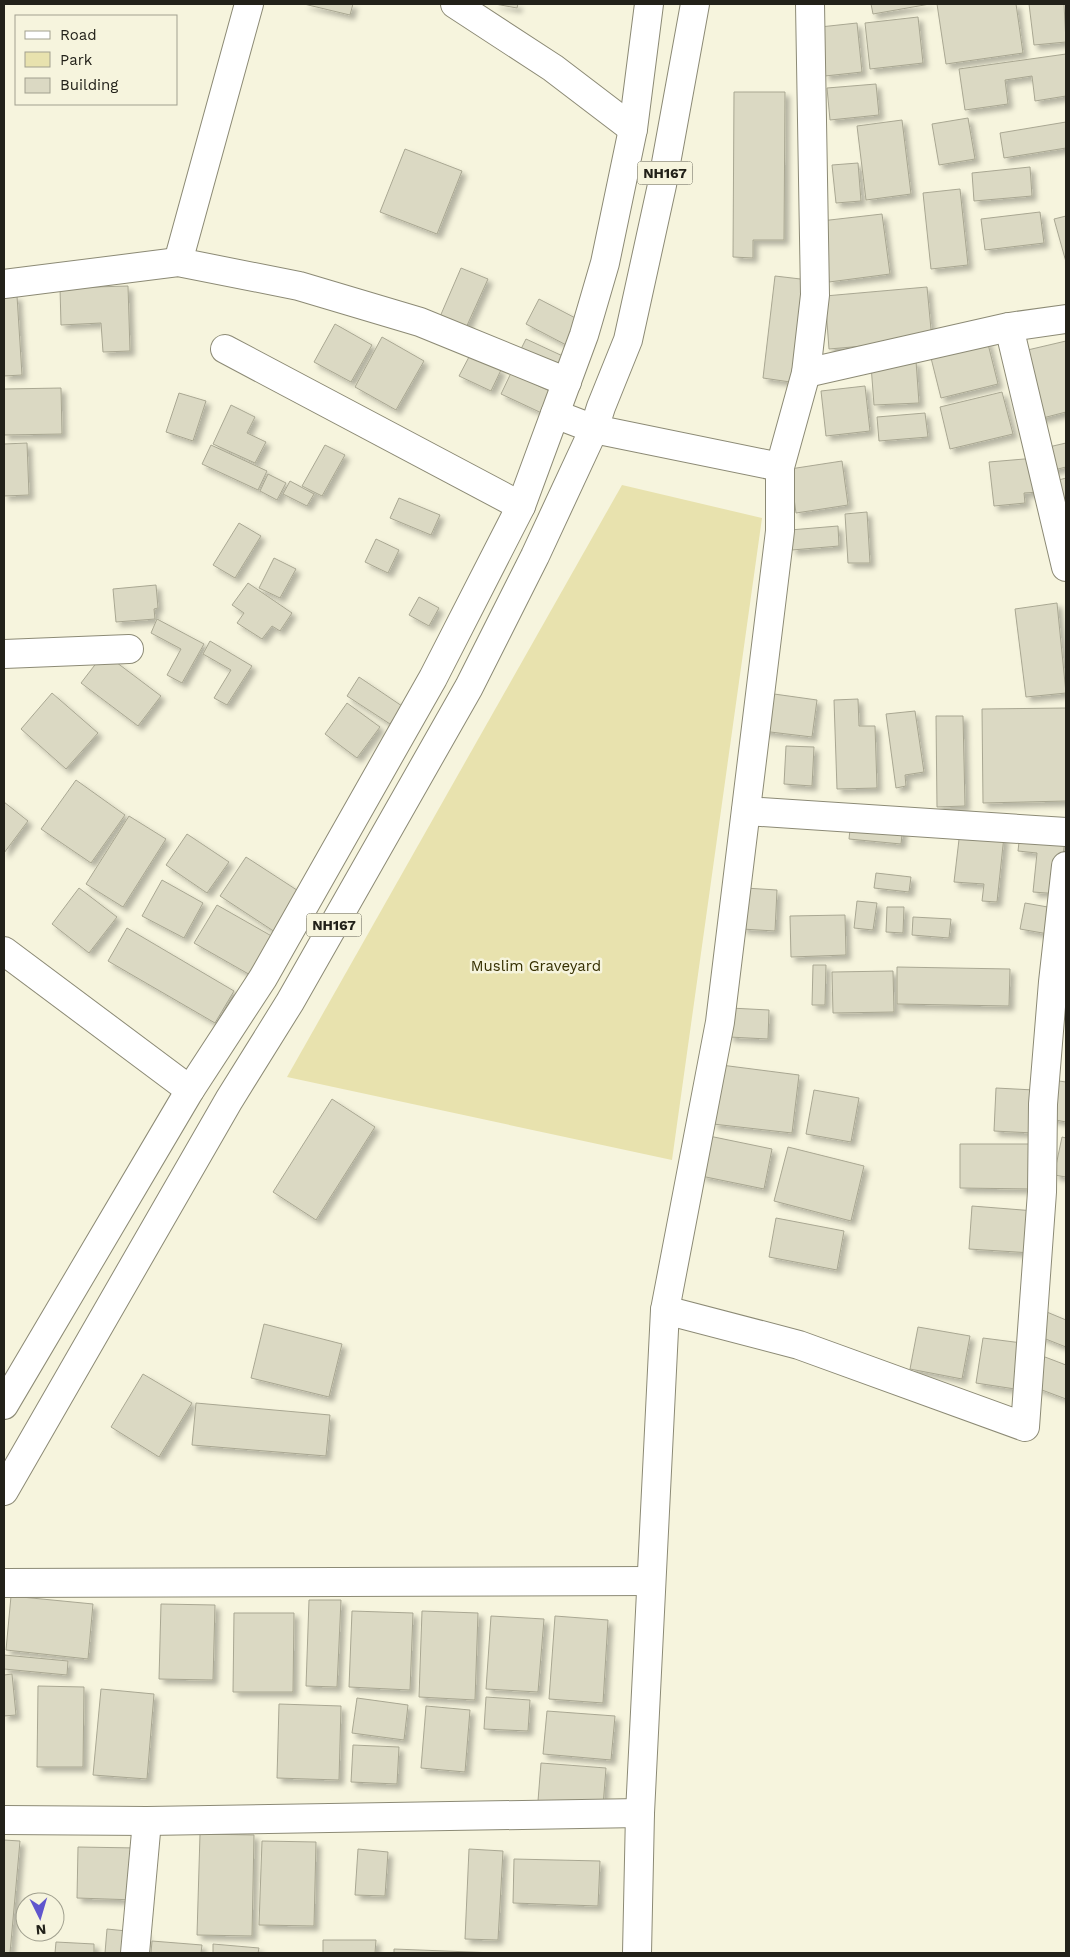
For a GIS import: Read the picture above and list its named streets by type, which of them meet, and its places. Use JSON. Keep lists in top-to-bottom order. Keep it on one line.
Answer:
{"streets":{"main road":["NH167"]},"parks":["Muslim Graveyard"],"legend":["Road","Park","Building"],"north":"bottom"}
